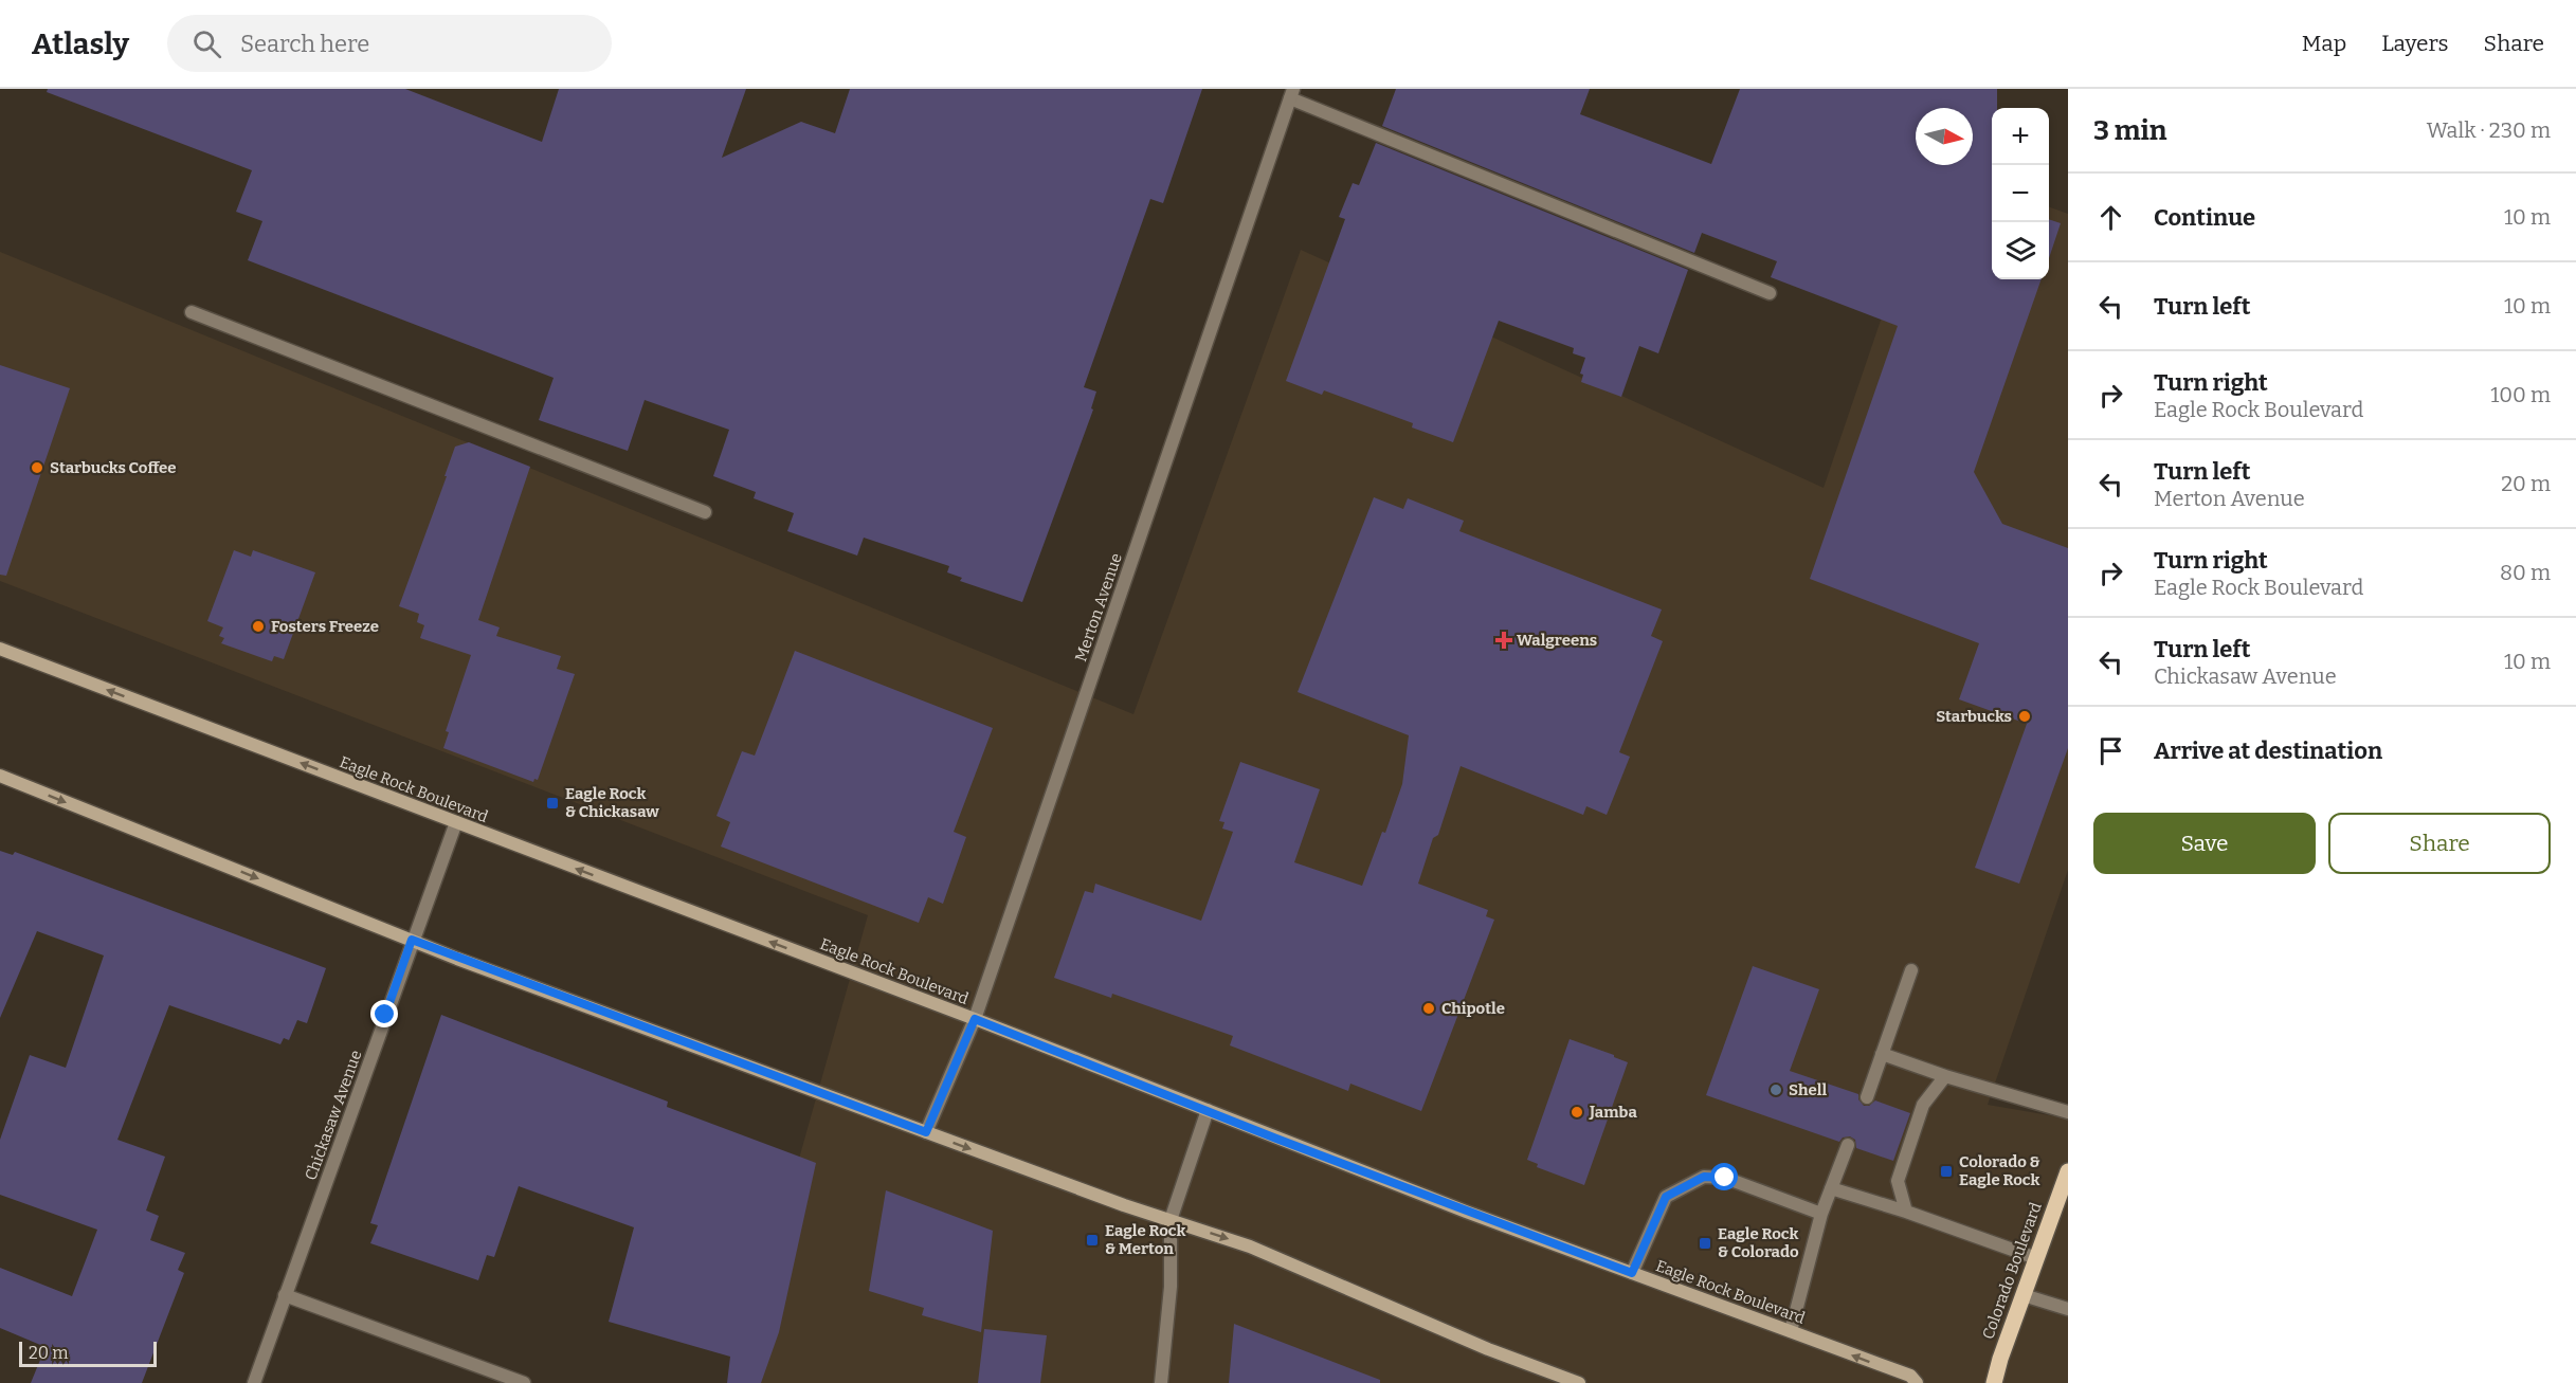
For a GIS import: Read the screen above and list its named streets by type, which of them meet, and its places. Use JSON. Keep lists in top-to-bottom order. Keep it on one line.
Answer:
{"streets":{"main road":["Eagle Rock Boulevard","Colorado Boulevard"],"street":["Merton Avenue","Chickasaw Avenue"]},"crossings":[["Merton Avenue","Eagle Rock Boulevard"],["Eagle Rock Boulevard","Chickasaw Avenue"]],"one_way":["Eagle Rock Boulevard"],"places":{"other":["Starbucks Coffee","Fosters Freeze","Starbucks","Chipotle","Shell","Jamba"],"health":["Walgreens"],"transit":["Eagle Rock & Chickasaw","Colorado & Eagle Rock","Eagle Rock & Merton","Eagle Rock & Colorado"]},"scale_bar":"20 m","north":"right","page":{"header":"Atlasly","search":"Search here","nav":["Map","Layers","Share"],"heading":["3 min","Walk · 230 m"],"map_buttons":["+","−"],"list":[["Continue","10 m"],["Turn left","10 m"],["Turn right","Eagle Rock Boulevard","100 m"],["Turn left","Merton Avenue","20 m"],["Turn right","Eagle Rock Boulevard","80 m"],["Turn left","Chickasaw Avenue","10 m"],"Arrive at destination"],"buttons":["Save","Share"],"scale":"20 m"}}
